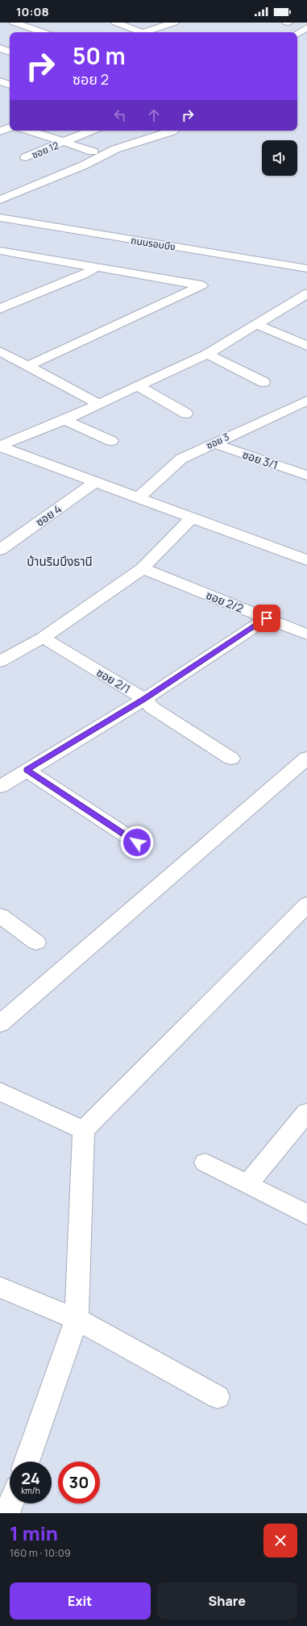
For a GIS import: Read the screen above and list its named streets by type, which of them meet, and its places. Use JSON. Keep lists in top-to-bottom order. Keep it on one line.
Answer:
{"streets":{"street":["ซอย 12","ถนนรอบบึง","ซอย 3","ซอย 3/1","ซอย 4","ซอย 2/2","ซอย 2/1"]},"crossings":[["ซอย 3","ซอย 3/1"]],"districts":["บ้านริมบึงธานี"],"page":{"status":"10:08","turn":["50 m","ซอย 2"],"speed":"24 km/h","limit":"30","heading":["1 min","160 m · 10:09"],"buttons":["Exit","Share"]}}
